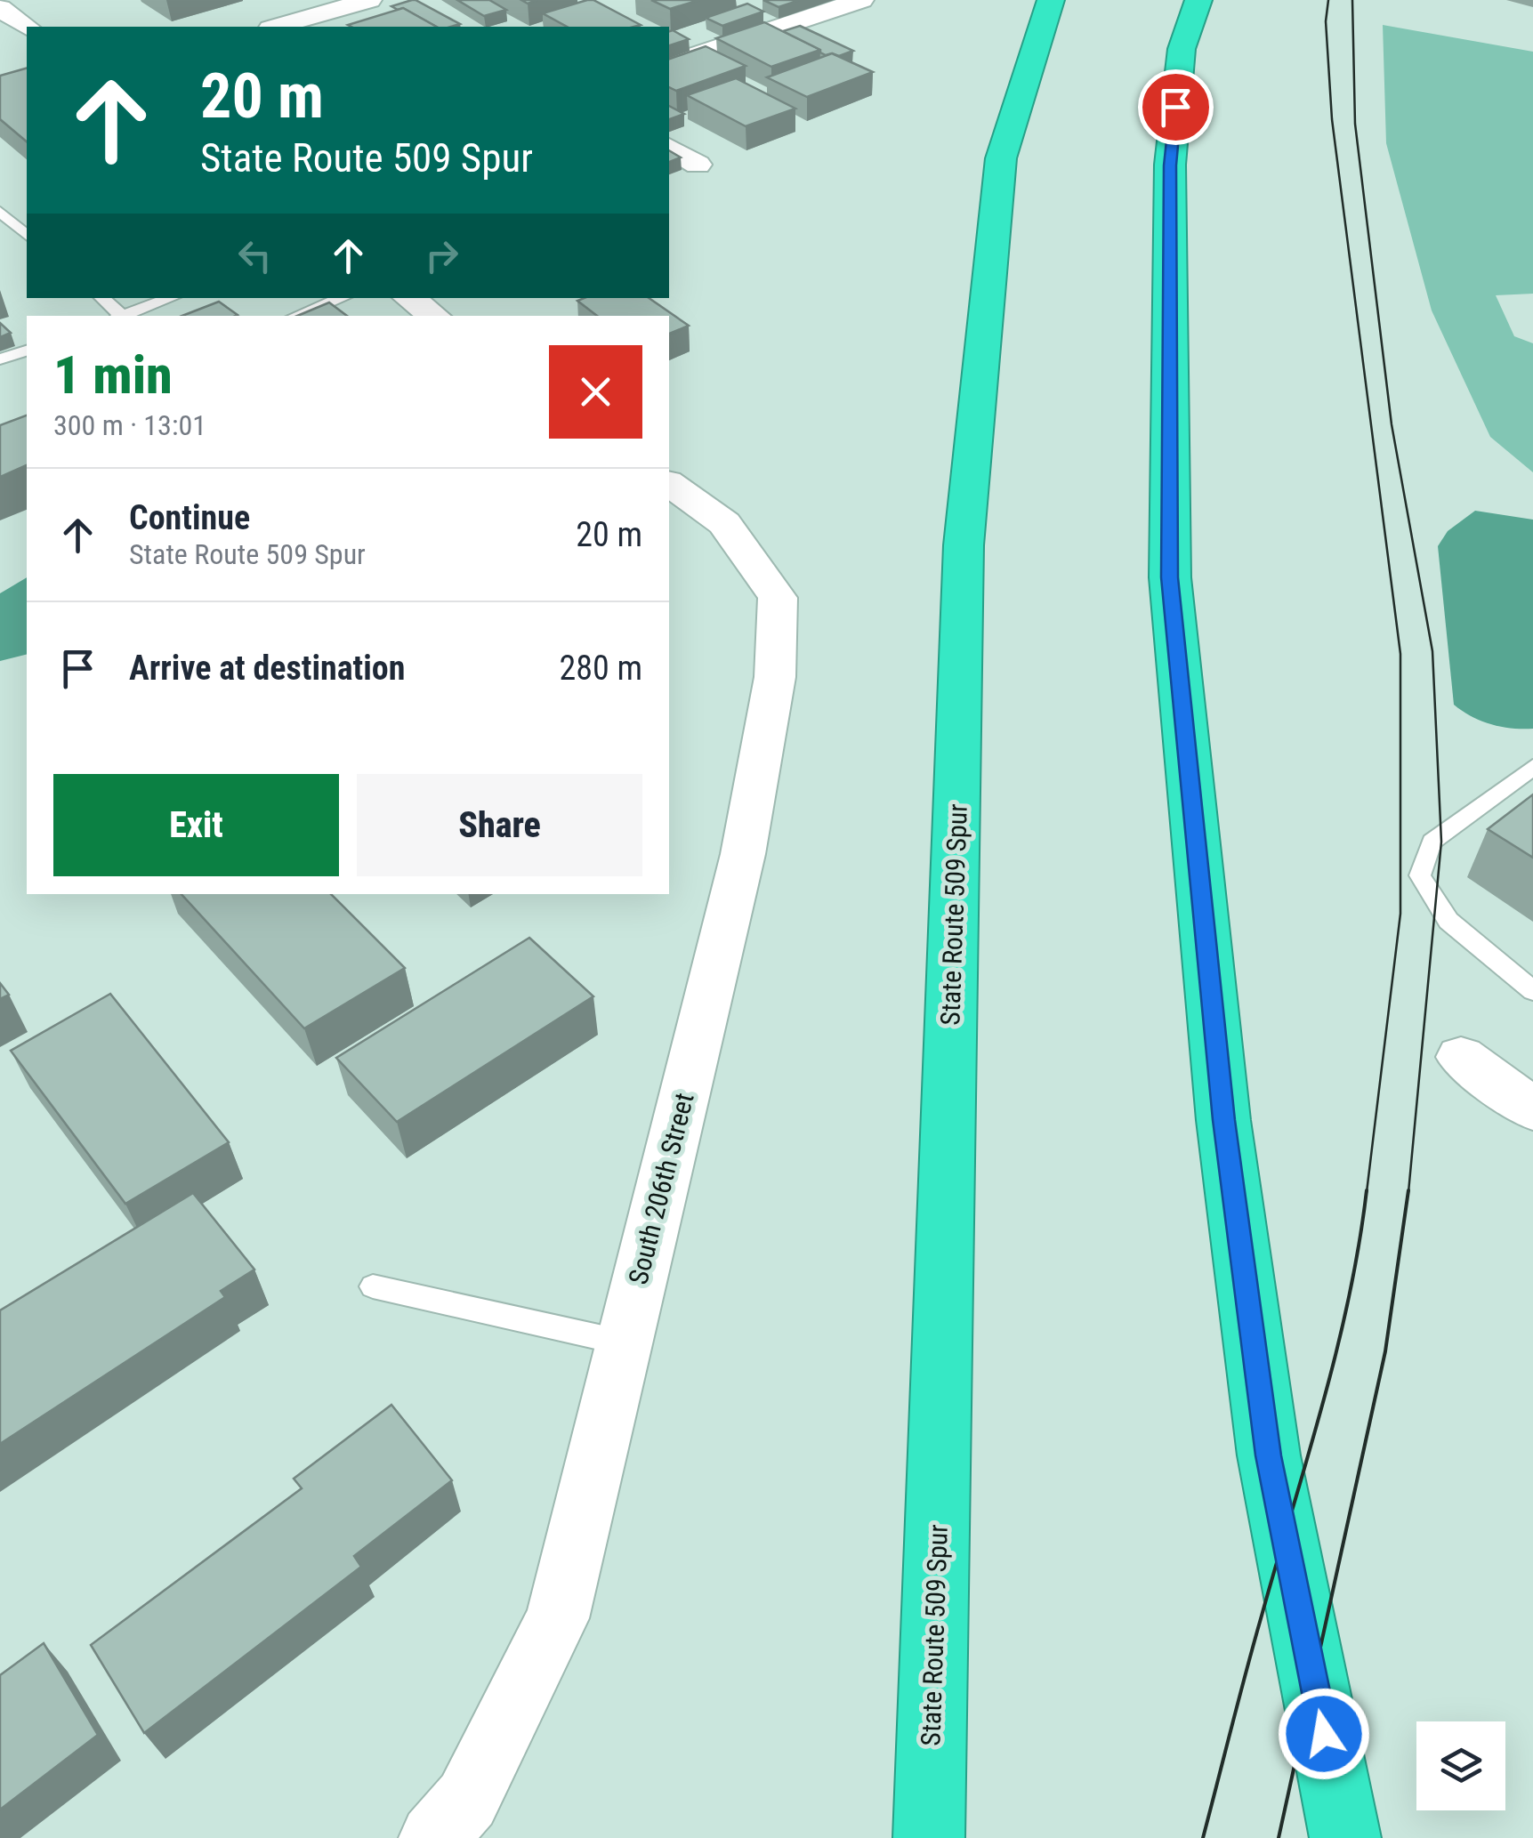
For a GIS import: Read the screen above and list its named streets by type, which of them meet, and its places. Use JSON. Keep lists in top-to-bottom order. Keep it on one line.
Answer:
{"streets":{"highway":["State Route 509 Spur"],"street":["South 206th Street"]},"page":{"turn":["20 m","State Route 509 Spur"],"heading":["1 min","300 m · 13:01"],"list":[{"name":"Continue","note":"State Route 509 Spur","value":"20 m"},{"name":"Arrive at destination","value":"280 m"}],"buttons":["Exit","Share"]}}
